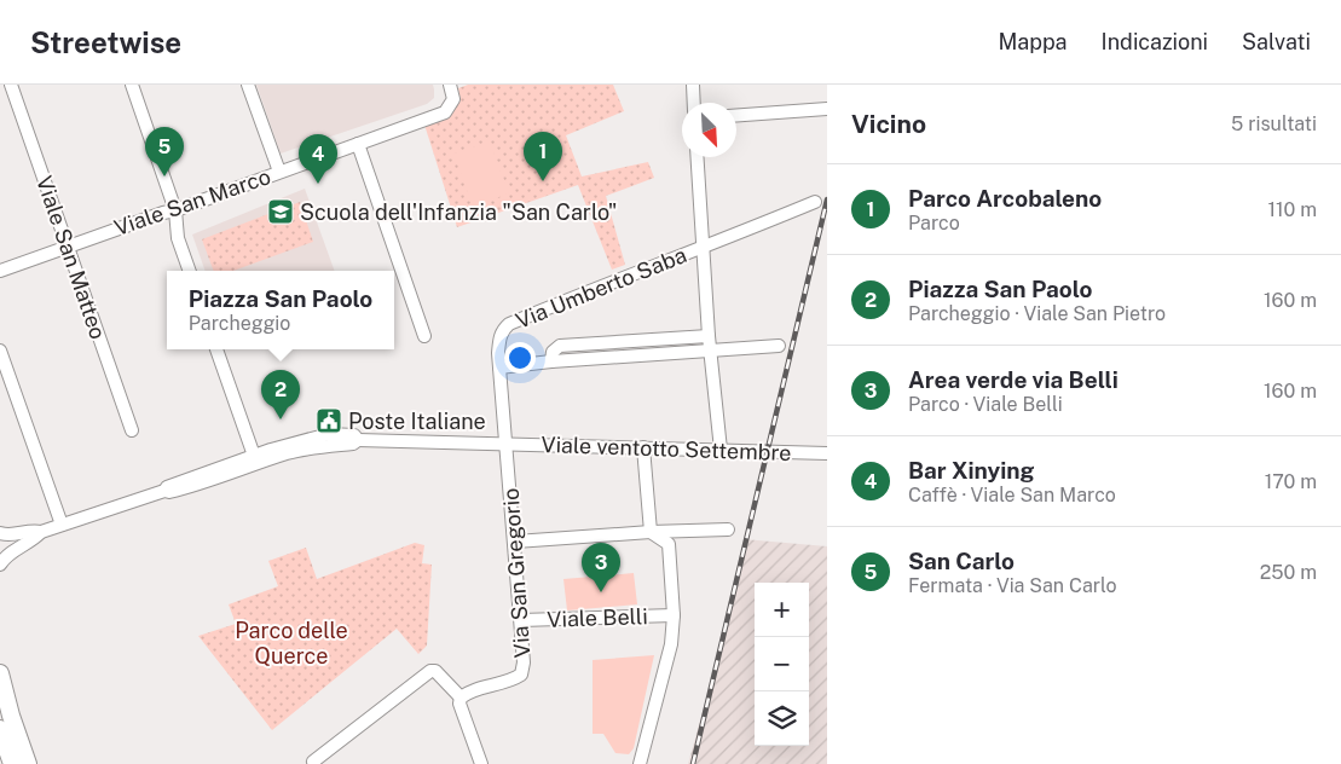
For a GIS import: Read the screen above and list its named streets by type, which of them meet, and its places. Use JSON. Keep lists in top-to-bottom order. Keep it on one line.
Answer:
{"streets":{"street":["Viale San Marco","Viale San Matteo","Via Umberto Saba","Viale ventotto Settembre","Via San Gregorio","Viale Belli"]},"crossings":[["Viale San Marco","Viale San Matteo"],["Via Umberto Saba","Viale ventotto Settembre"],["Via Umberto Saba","Via San Gregorio"],["Viale ventotto Settembre","Via San Gregorio"],["Via San Gregorio","Viale Belli"]],"parks":["Parco delle Querce"],"places":{"school or university":["Scuola dell'Infanzia \"San Carlo\""],"public building":["Poste Italiane"]},"north":"bottom right","page":{"header":"Streetwise","nav":["Mappa","Indicazioni","Salvati"],"heading":["Vicino","5 risultati"],"pins":["5","1","4","2","3"],"list":[{"mark":"1","name":"Parco Arcobaleno","note":"Parco","value":"110 m"},{"mark":"2","name":"Piazza San Paolo","note":"Parcheggio · Viale San Pietro","value":"160 m"},{"mark":"3","name":"Area verde via Belli","note":"Parco · Viale Belli","value":"160 m"},{"mark":"4","name":"Bar Xinying","note":"Caffè · Viale San Marco","value":"170 m"},{"mark":"5","name":"San Carlo","note":"Fermata · Via San Carlo","value":"250 m"}],"popup":["Piazza San Paolo","Parcheggio"],"map_buttons":["+","−"]}}
